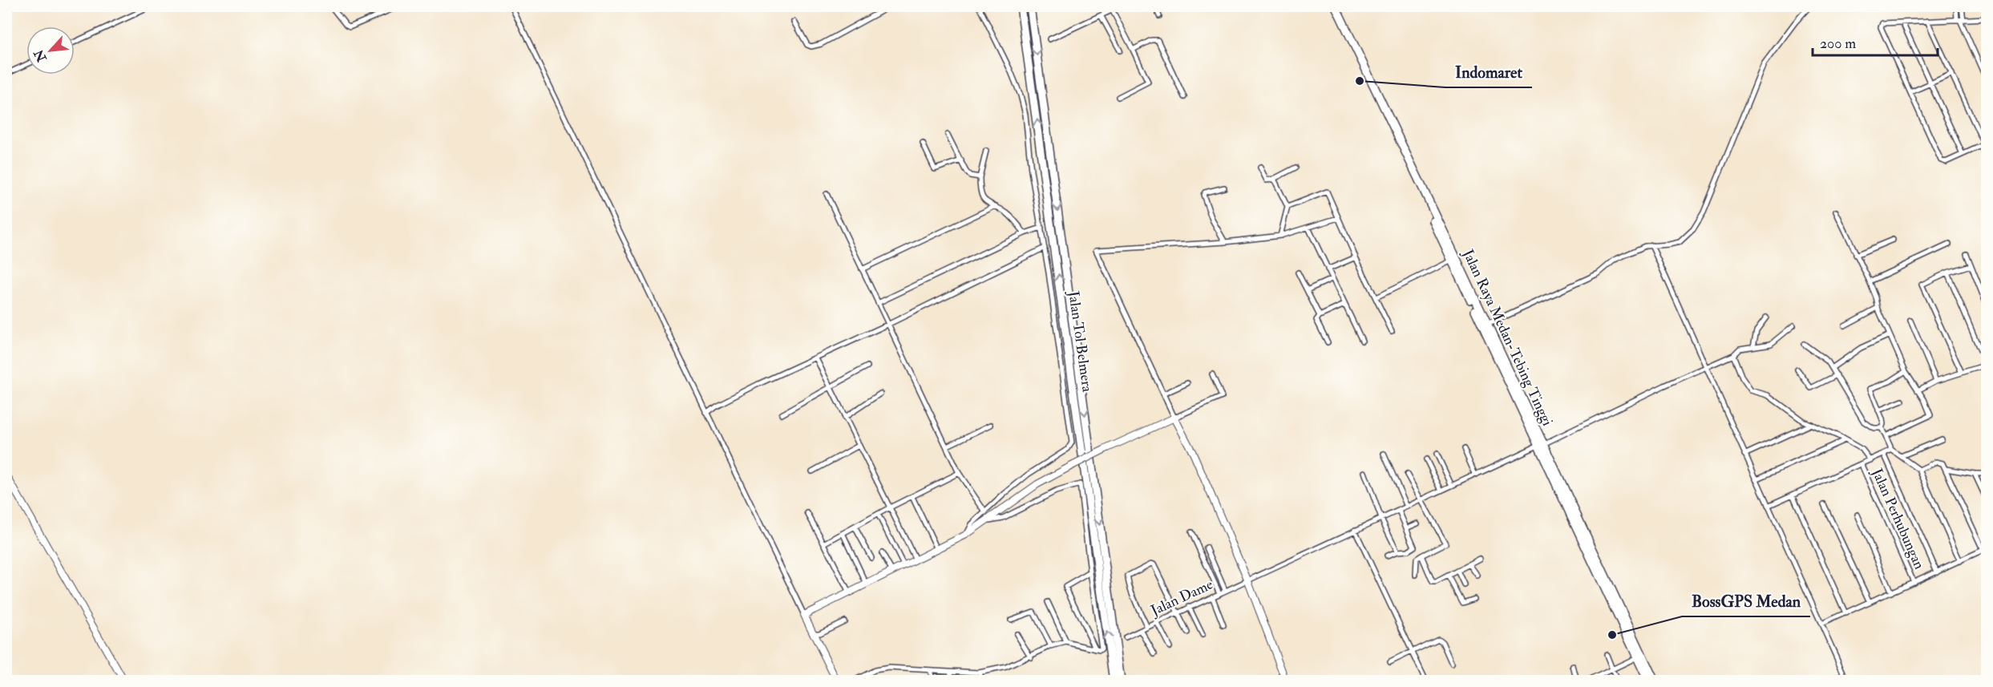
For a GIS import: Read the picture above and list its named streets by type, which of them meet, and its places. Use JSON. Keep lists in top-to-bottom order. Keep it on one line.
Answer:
{"streets":{"highway":["Jalan Raya Medan-Tebing Tinggi","Jalan Tol Belmera"],"street":["Jalan Perhubungan","Jalan Dame"]},"crossings":[["Jalan Raya Medan-Tebing Tinggi","Jalan Dame"]],"places":["Indomaret","BossGPS Medan"],"scale_bar":"200 m","north":"bottom left"}
